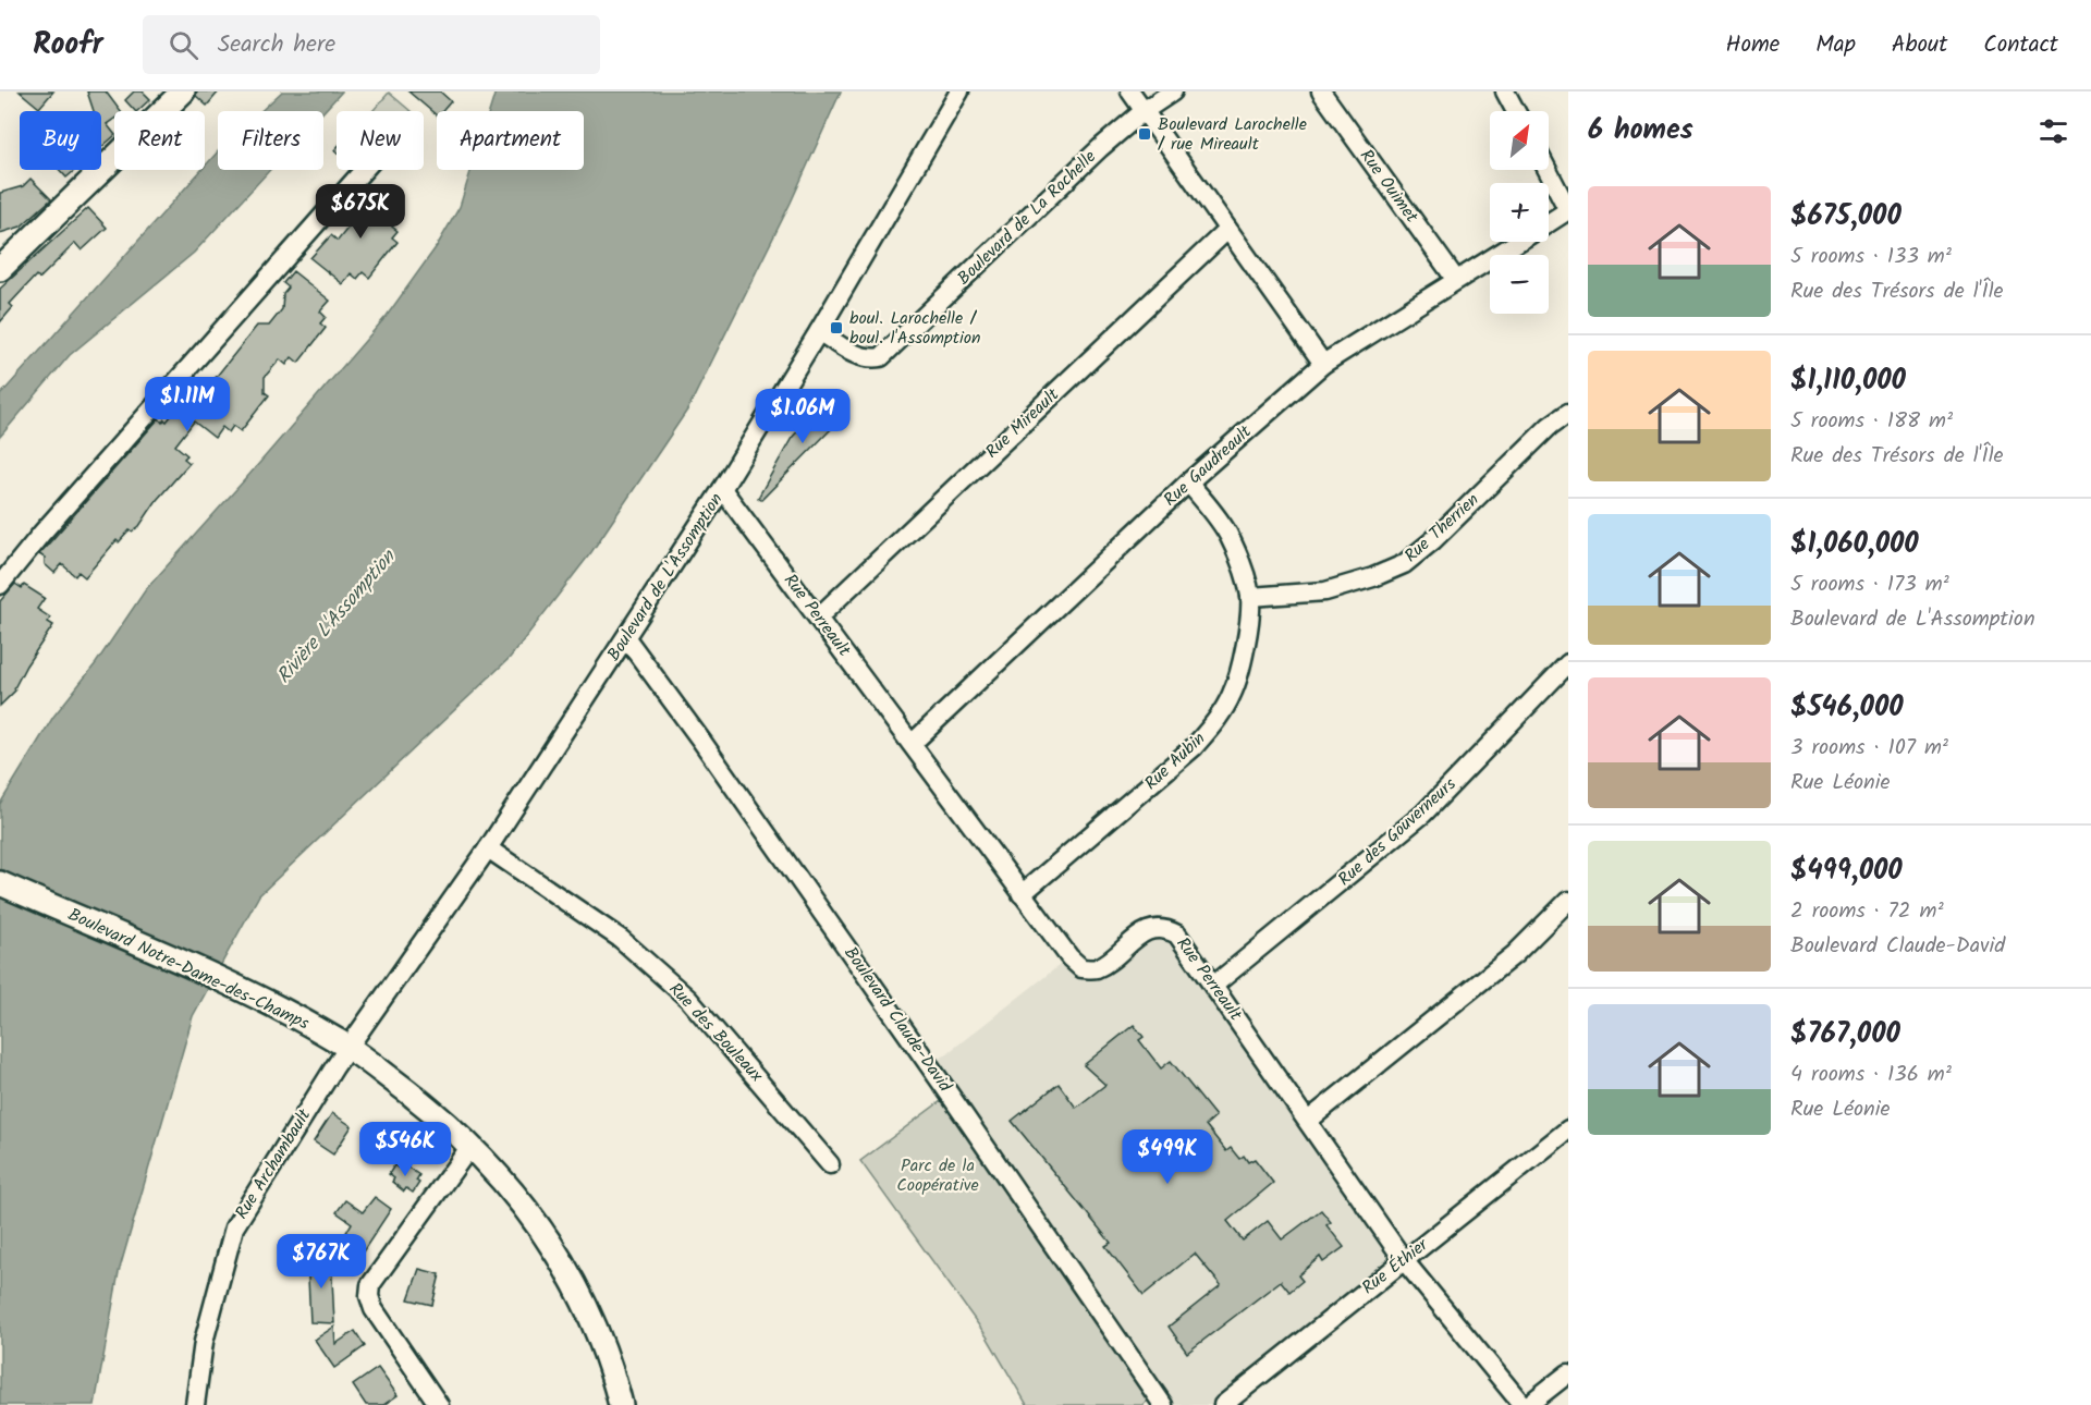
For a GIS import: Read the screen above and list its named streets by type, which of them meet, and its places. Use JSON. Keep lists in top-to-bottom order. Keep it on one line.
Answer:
{"streets":{"main road":["Boulevard Notre-Dame-des-Champs"],"street":["Rue Ouimet","Boulevard de La Rochelle","Rue Mireault","Rue Gaudreault","Rue Therrien","Boulevard de L'Assomption","Rue Perreault","Rue Aubin","Rue des Gouverneurs","Boulevard Claude-David","Rue des Bouleaux","Rue Archambault","Rue Éthier"]},"crossings":[["Rue Ouimet","Rue Gaudreault"],["Boulevard de La Rochelle","Boulevard de L'Assomption"],["Rue Mireault","Rue Perreault"],["Rue Gaudreault","Rue Perreault"],["Rue Gaudreault","Rue Aubin"],["Rue Therrien","Rue Aubin"],["Boulevard de L'Assomption","Rue Perreault"],["Boulevard de L'Assomption","Boulevard Notre-Dame-des-Champs"],["Boulevard de L'Assomption","Boulevard Claude-David"],["Boulevard de L'Assomption","Rue des Bouleaux"],["Boulevard de L'Assomption","Rue Archambault"],["Rue Perreault","Rue Aubin"],["Rue Perreault","Rue des Gouverneurs"],["Rue Perreault","Rue Éthier"],["Boulevard Notre-Dame-des-Champs","Rue Archambault"]],"water":["Rivière L'Assomption"],"parks":["Parc de la Coopérative"],"places":{"transit":["Boulevard Larochelle / rue Mireault","boul. Larochelle / boul. l'Assomption"]},"north":"top right","page":{"header":"Roofr","search":"Search here","nav":["Home","Map","About","Contact"],"heading":"6 homes","map_buttons":["+","−"],"chip":["Buy","Rent","Filters","New","Apartment"],"list":[{"name":"$675,000","note":"5 rooms · 133 m² · Rue des Trésors de l'Île"},{"name":"$1,110,000","note":"5 rooms · 188 m² · Rue des Trésors de l'Île"},{"name":"$1,060,000","note":"5 rooms · 173 m² · Boulevard de L'Assomption"},{"name":"$546,000","note":"3 rooms · 107 m² · Rue Léonie"},{"name":"$499,000","note":"2 rooms · 72 m² · Boulevard Claude-David"},{"name":"$767,000","note":"4 rooms · 136 m² · Rue Léonie"}],"price":["$675K","$1.11M","$1.06M","$546K","$499K","$767K"]}}
